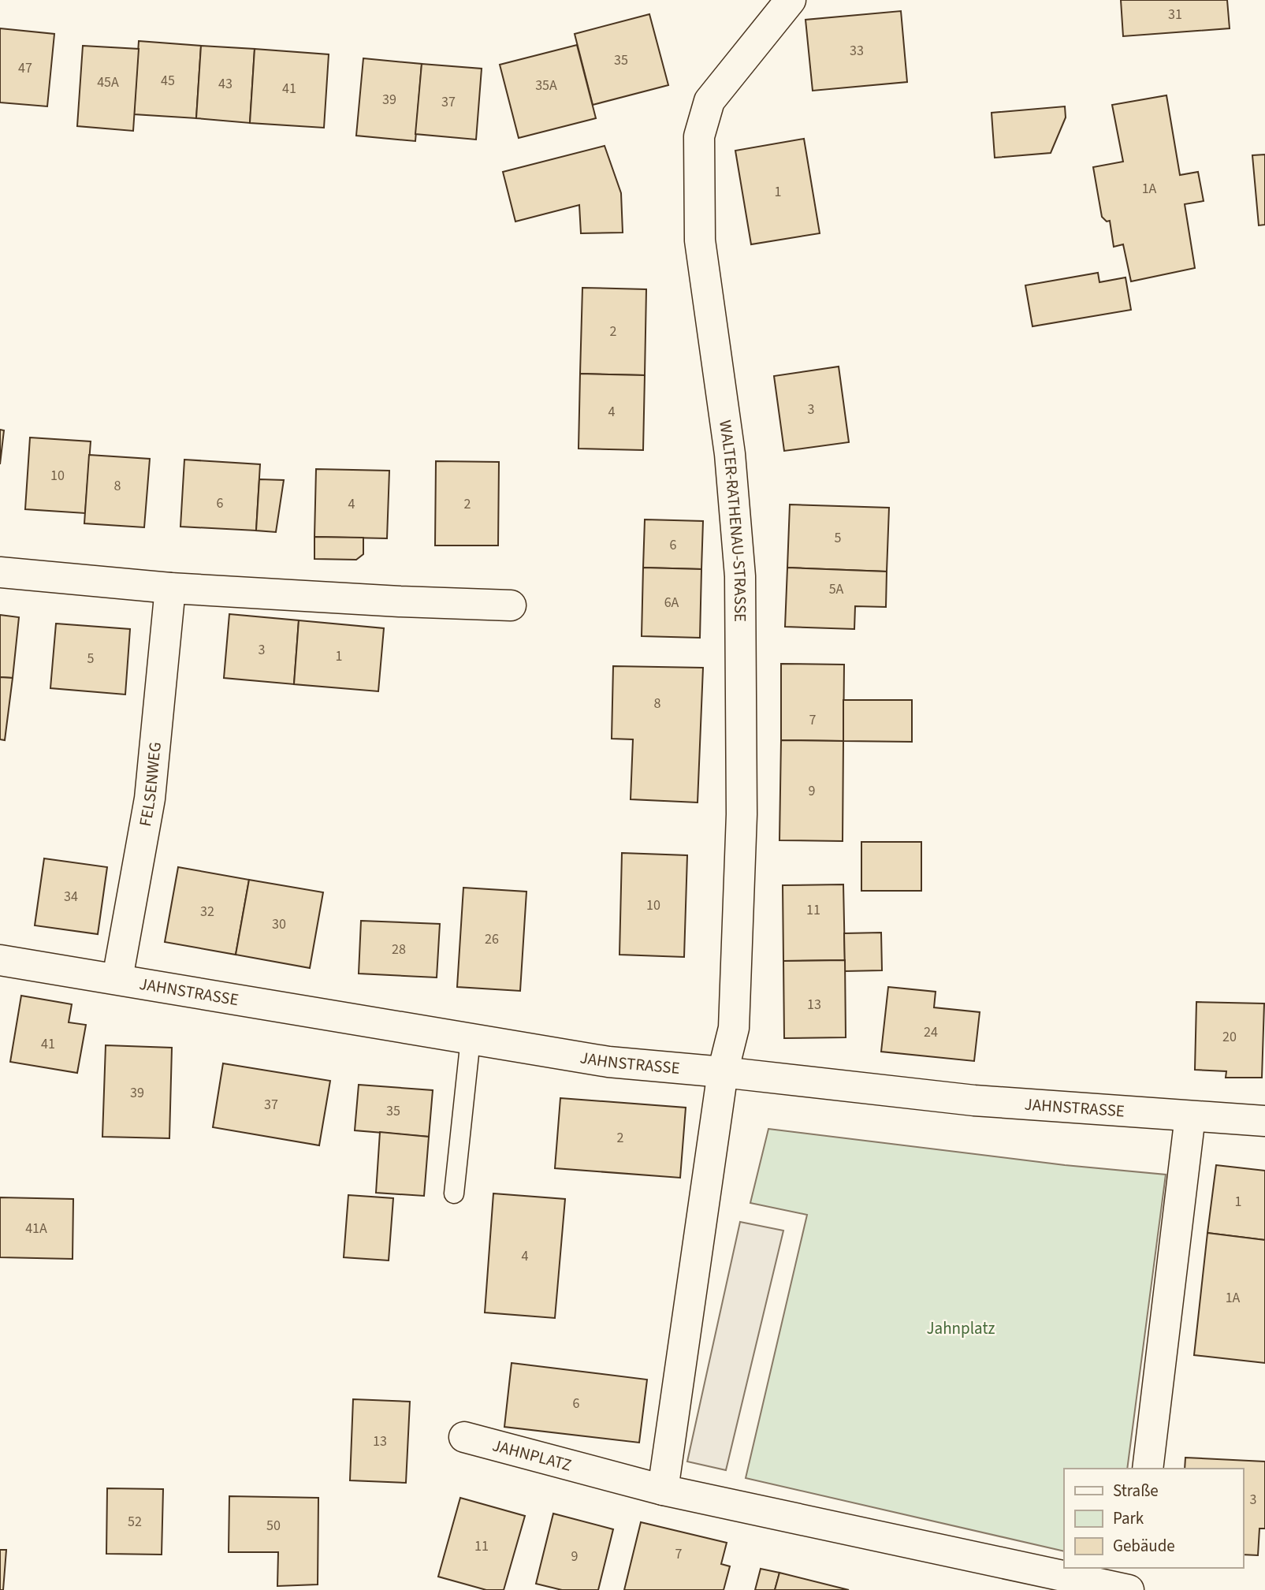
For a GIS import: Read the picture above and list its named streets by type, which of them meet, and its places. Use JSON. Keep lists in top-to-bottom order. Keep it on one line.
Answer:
{"streets":{"street":["WALTER-RATHENAU-STRASSE","FELSENWEG","JAHNSTRASSE","JAHNPLATZ"]},"crossings":[["WALTER-RATHENAU-STRASSE","JAHNSTRASSE"],["FELSENWEG","JAHNSTRASSE"]],"parks":["Jahnplatz"],"house_numbers":["31","33","35","47","45","45A","43","35A","41","39","37","1A","1","2","3","4","10","8","6","4","2","5","6","5A","6A","3","1","5","8","7","9","34","10","11","32","30","26","28","13","24","20","41","39","37","35","2","1","41A","4","1A","6","13","3","52","50","11","7","9"],"legend":["Straße","Park","Gebäude"]}
